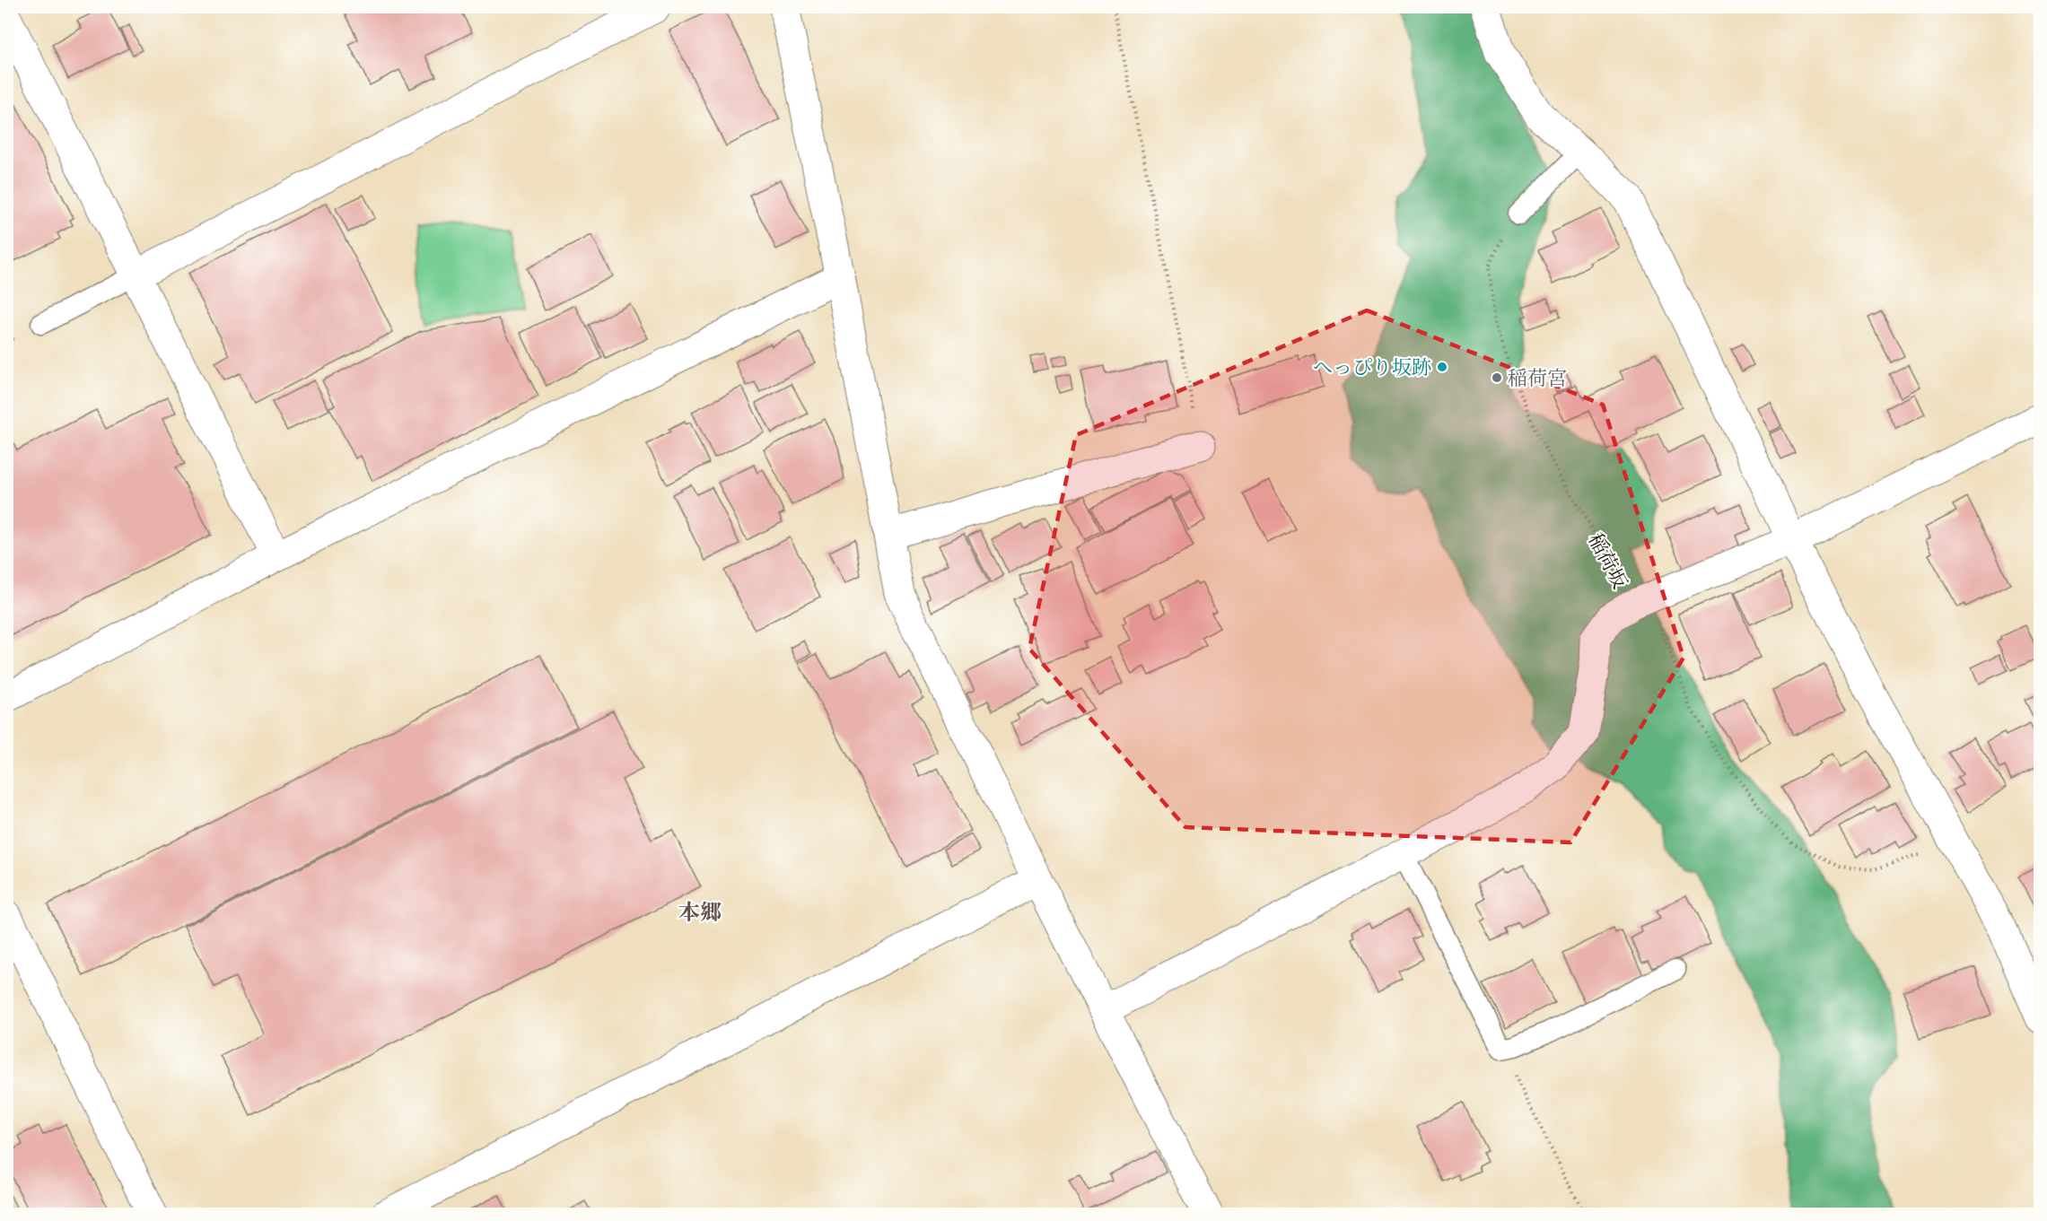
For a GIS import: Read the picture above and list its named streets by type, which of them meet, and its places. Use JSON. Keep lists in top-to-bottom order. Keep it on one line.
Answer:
{"streets":{"street":["稲荷坂"]},"districts":["本郷"],"places":["へっぴり坂跡","稲荷宮"]}
